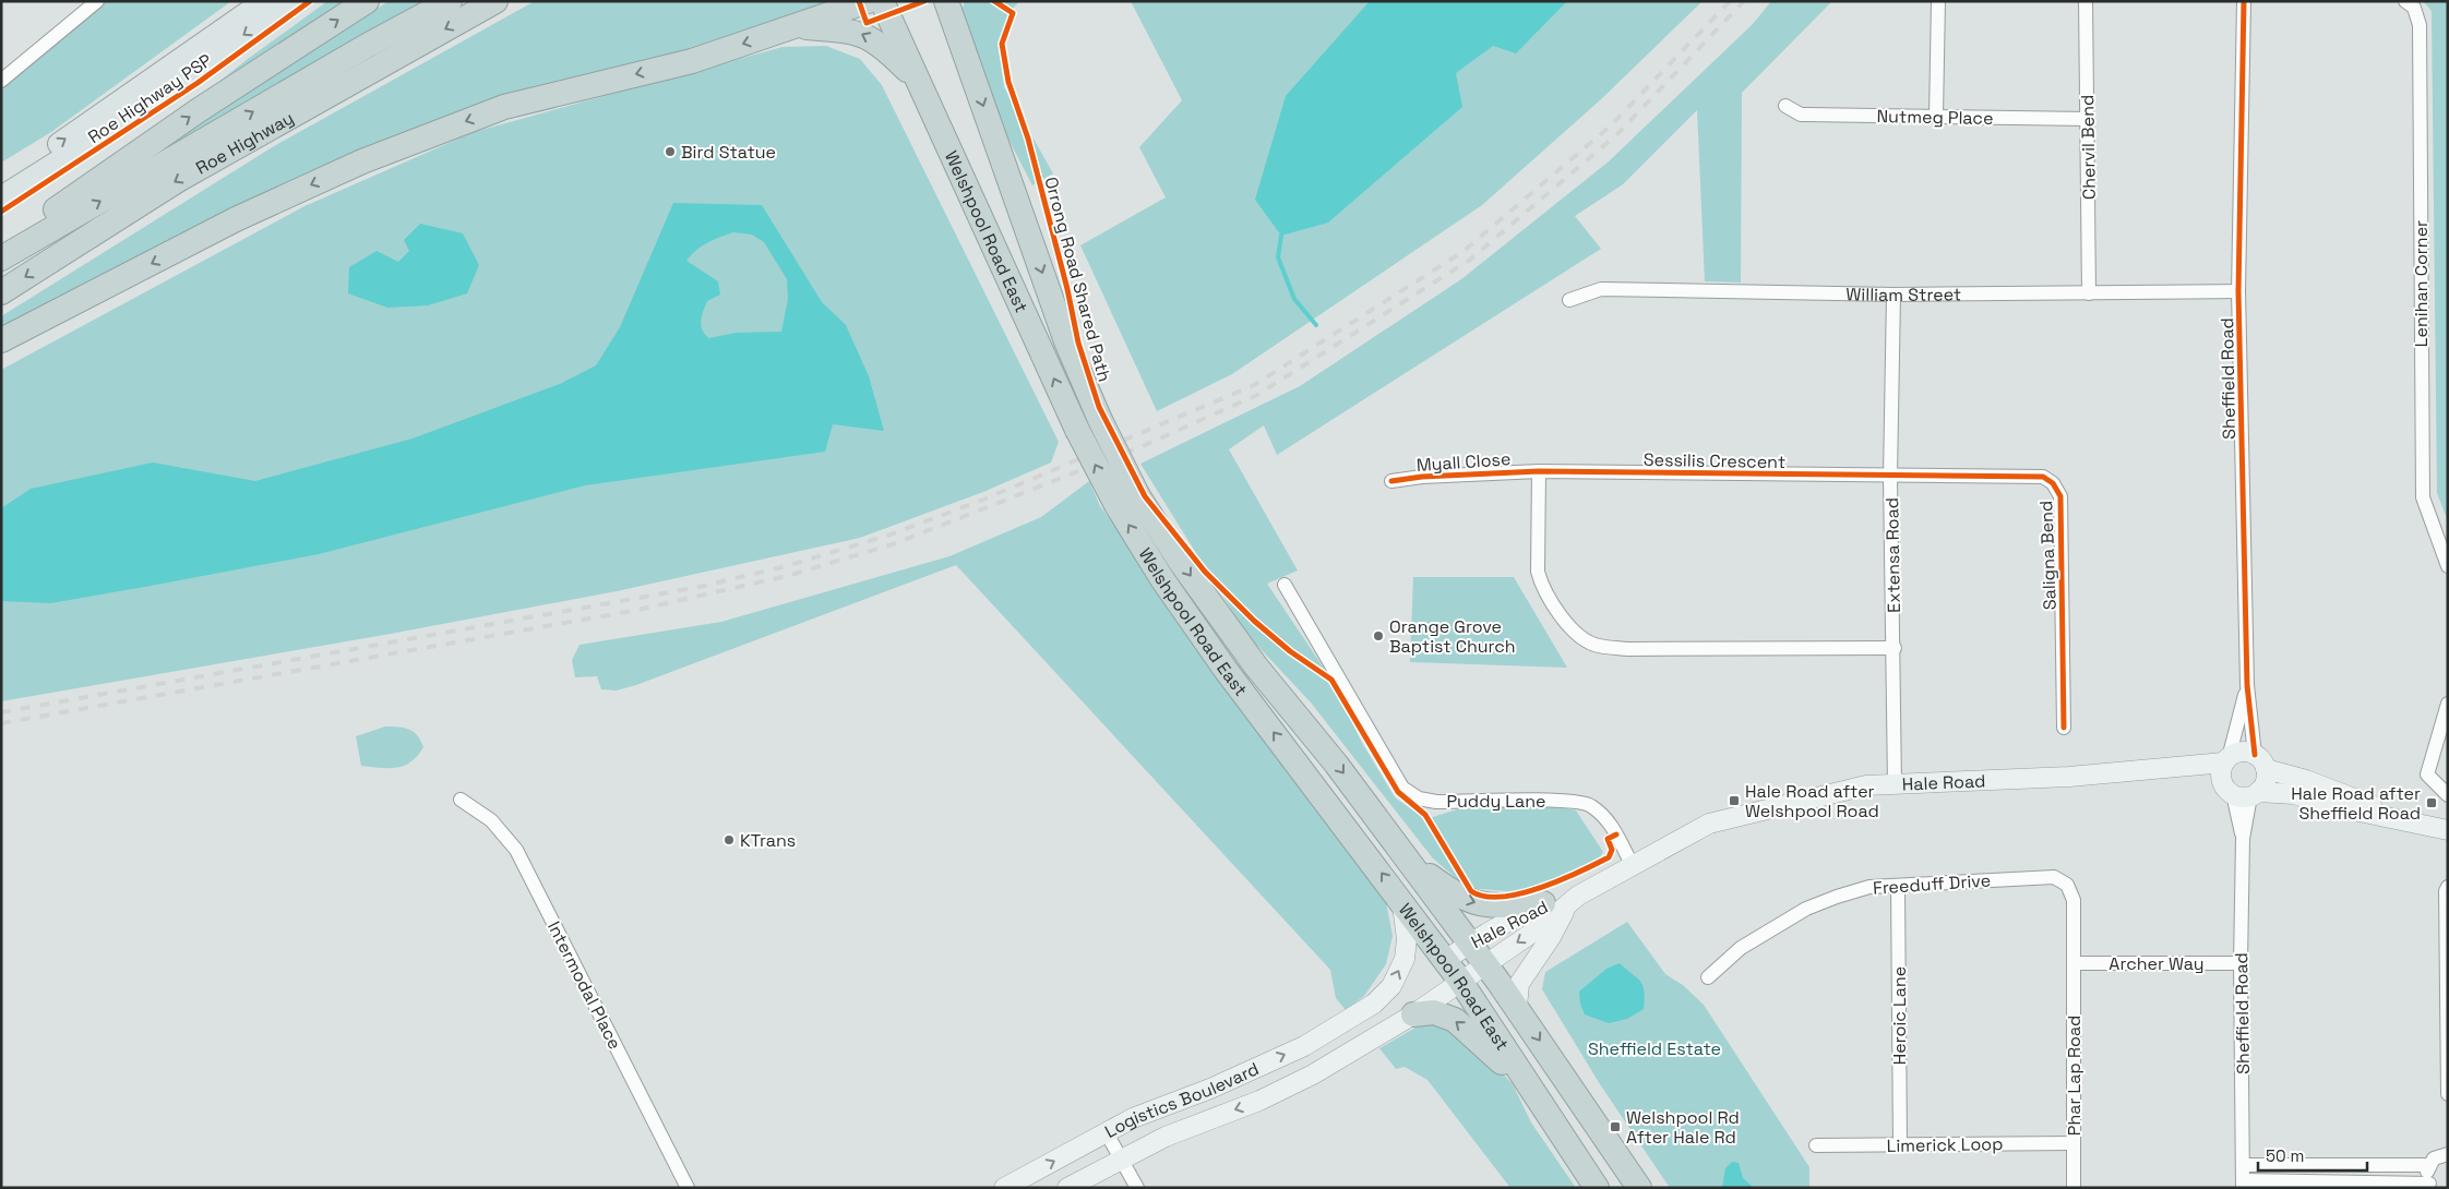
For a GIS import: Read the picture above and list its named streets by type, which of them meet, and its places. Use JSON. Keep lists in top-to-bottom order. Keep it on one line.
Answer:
{"streets":{"highway":["Roe Highway","Welshpool Road East"],"main road":["Hale Road","Logistics Boulevard"],"street":["Nutmeg Place","Chervil Bend","Lenihan Corner","William Street","Sheffield Road","Sessilis Crescent","Myall Close","Extensa Road","Saligna Bend","Puddy Lane","Freeduff Drive","Archer Way","Intermodal Place","Heroic Lane","Phar Lap Road","Limerick Loop"],"cycle path":["Roe Highway PSP","Orrong Road Shared Path"]},"crossings":[["Nutmeg Place","Chervil Bend"],["Chervil Bend","William Street"],["Welshpool Road East","Hale Road"],["Welshpool Road East","Logistics Boulevard"],["William Street","Sheffield Road"],["William Street","Extensa Road"],["Sheffield Road","Hale Road"],["Sheffield Road","Archer Way"],["Sessilis Crescent","Myall Close"],["Sessilis Crescent","Extensa Road"],["Sessilis Crescent","Saligna Bend"],["Extensa Road","Saligna Bend"],["Extensa Road","Hale Road"],["Hale Road","Puddy Lane"],["Hale Road","Logistics Boulevard"],["Freeduff Drive","Archer Way"],["Freeduff Drive","Heroic Lane"],["Freeduff Drive","Phar Lap Road"],["Archer Way","Phar Lap Road"],["Heroic Lane","Limerick Loop"],["Phar Lap Road","Limerick Loop"]],"parks":["Sheffield Estate"],"places":{"other":["Bird Statue","Orange Grove Baptist Church","KTrans"],"transit":["Hale Road after Welshpool Road","Hale Road after Sheffield Road","Welshpool Rd After Hale Rd"]},"scale_bar":"50 m"}
